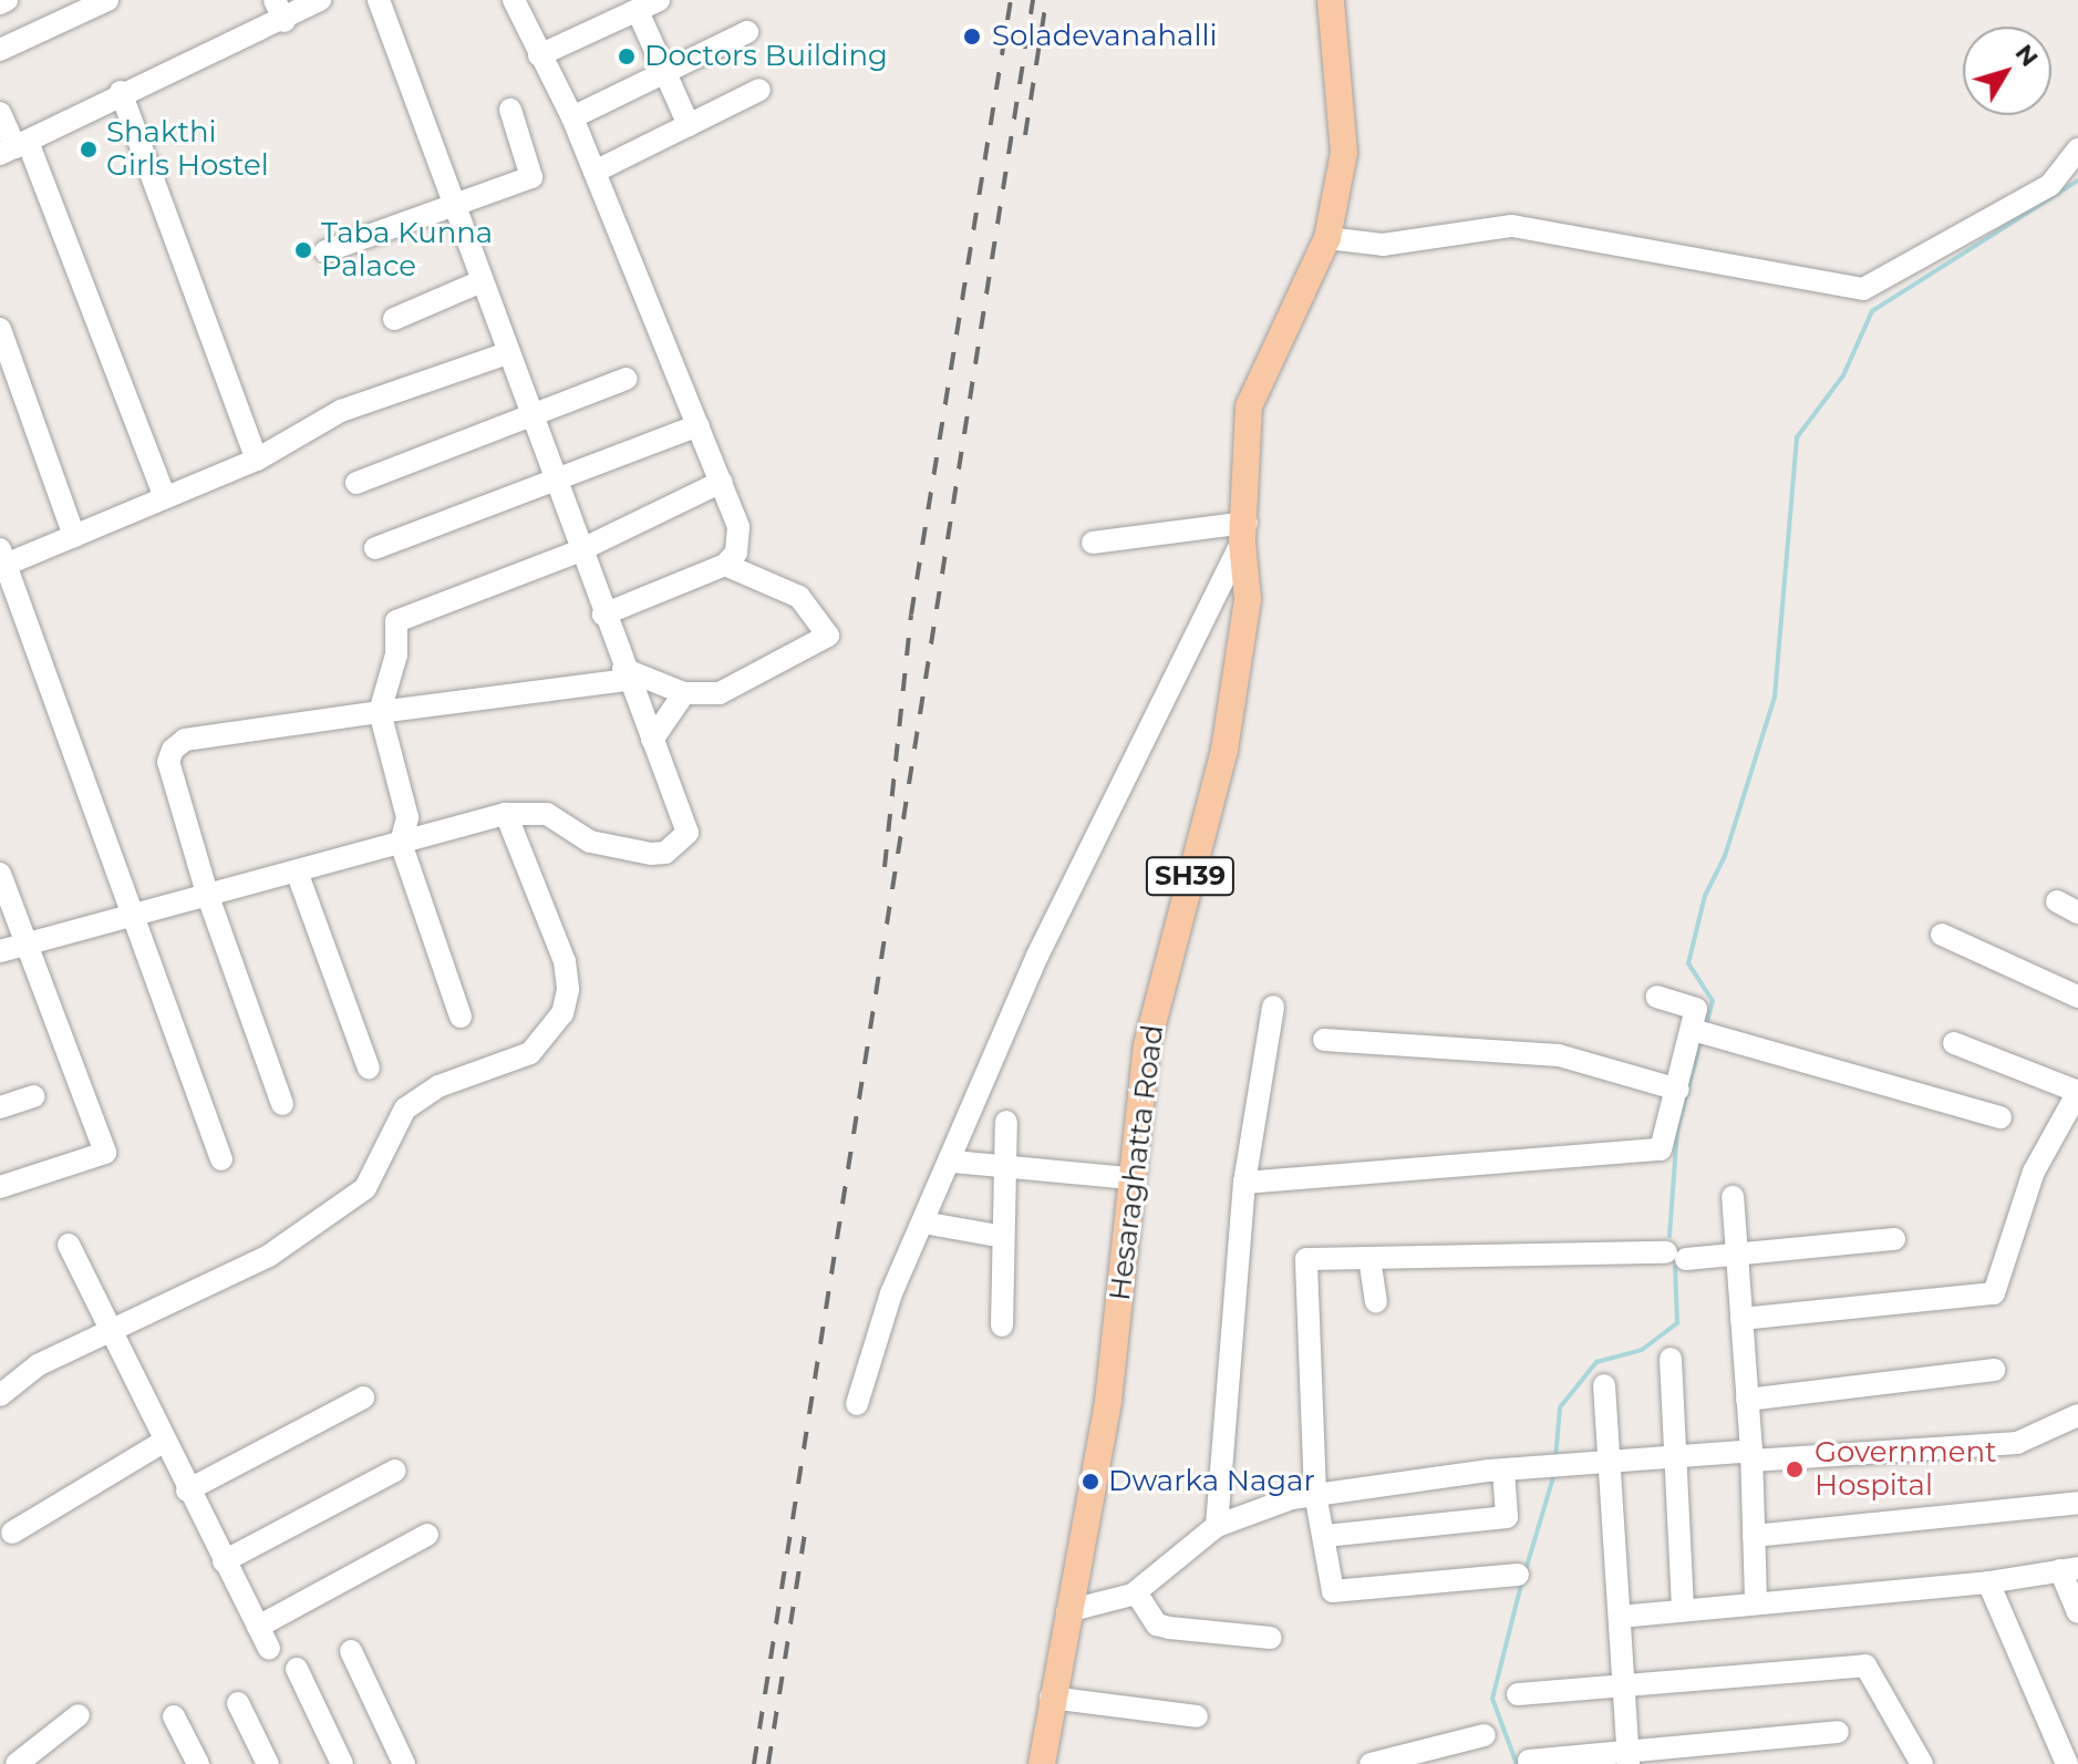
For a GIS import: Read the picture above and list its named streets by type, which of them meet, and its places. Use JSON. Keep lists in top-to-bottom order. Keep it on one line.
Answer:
{"streets":{"main road":["SH39","Hesaraghatta Road"]},"places":["Soladevanahalli","Doctors Building","Shakthi Girls Hostel","Taba Kunna Palace","Government Hospital","Dwarka Nagar"],"north":"top right"}
